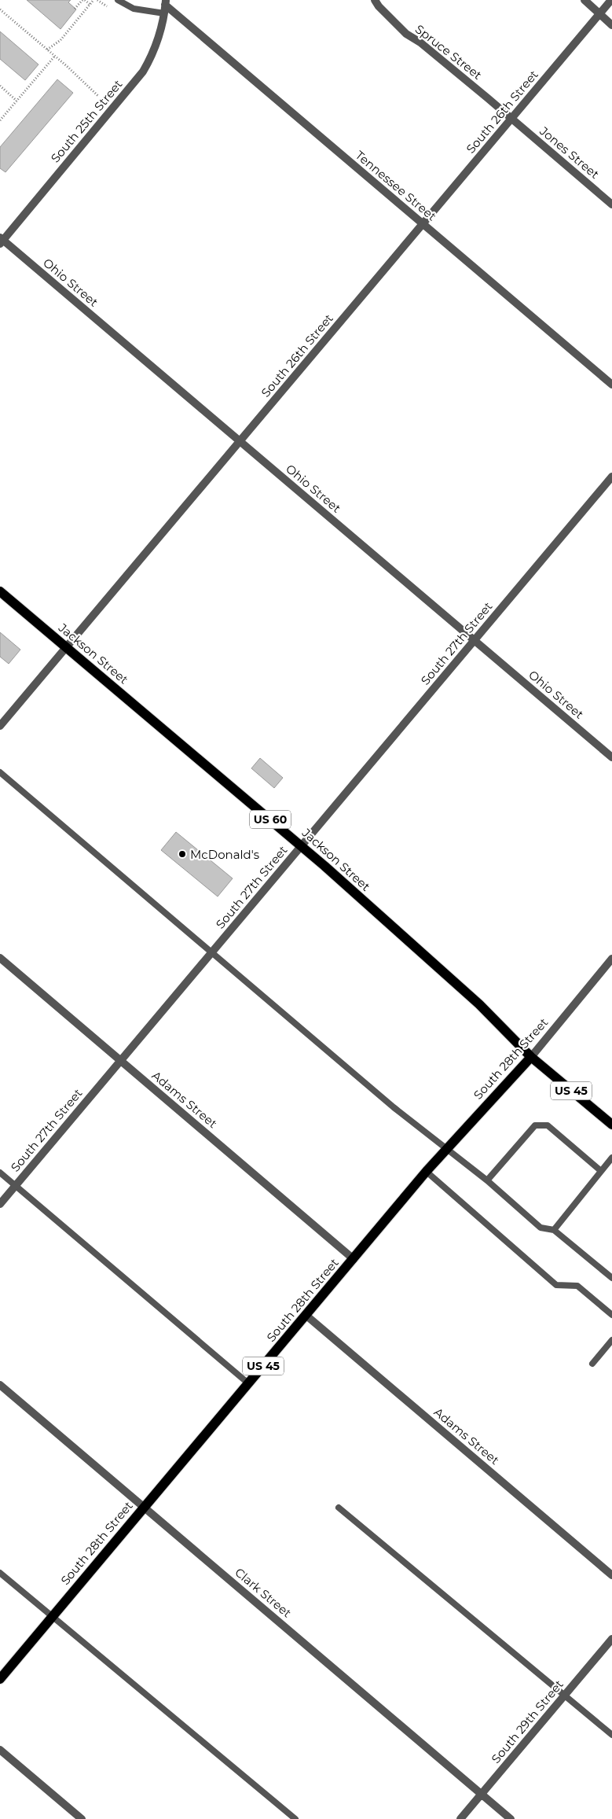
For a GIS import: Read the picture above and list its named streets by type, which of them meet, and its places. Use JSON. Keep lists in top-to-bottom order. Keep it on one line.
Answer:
{"streets":{"main road":["Jackson Street","US 60","South 28th Street","US 45"],"street":["Spruce Street","South 26th Street","South 25th Street","Jones Street","Tennessee Street","Ohio Street","South 27th Street","Adams Street","Clark Street","South 29th Street"]},"crossings":[["Spruce Street","South 26th Street"],["Spruce Street","Jones Street"],["South 26th Street","Jones Street"],["South 26th Street","Tennessee Street"],["South 26th Street","Ohio Street"],["South 26th Street","Jackson Street"],["South 25th Street","Tennessee Street"],["South 25th Street","Ohio Street"],["Ohio Street","South 27th Street"],["South 27th Street","Jackson Street"],["South 27th Street","Adams Street"],["Jackson Street","South 28th Street"],["South 28th Street","Adams Street"],["South 28th Street","Clark Street"],["Clark Street","South 29th Street"]],"places":["McDonald's"]}
